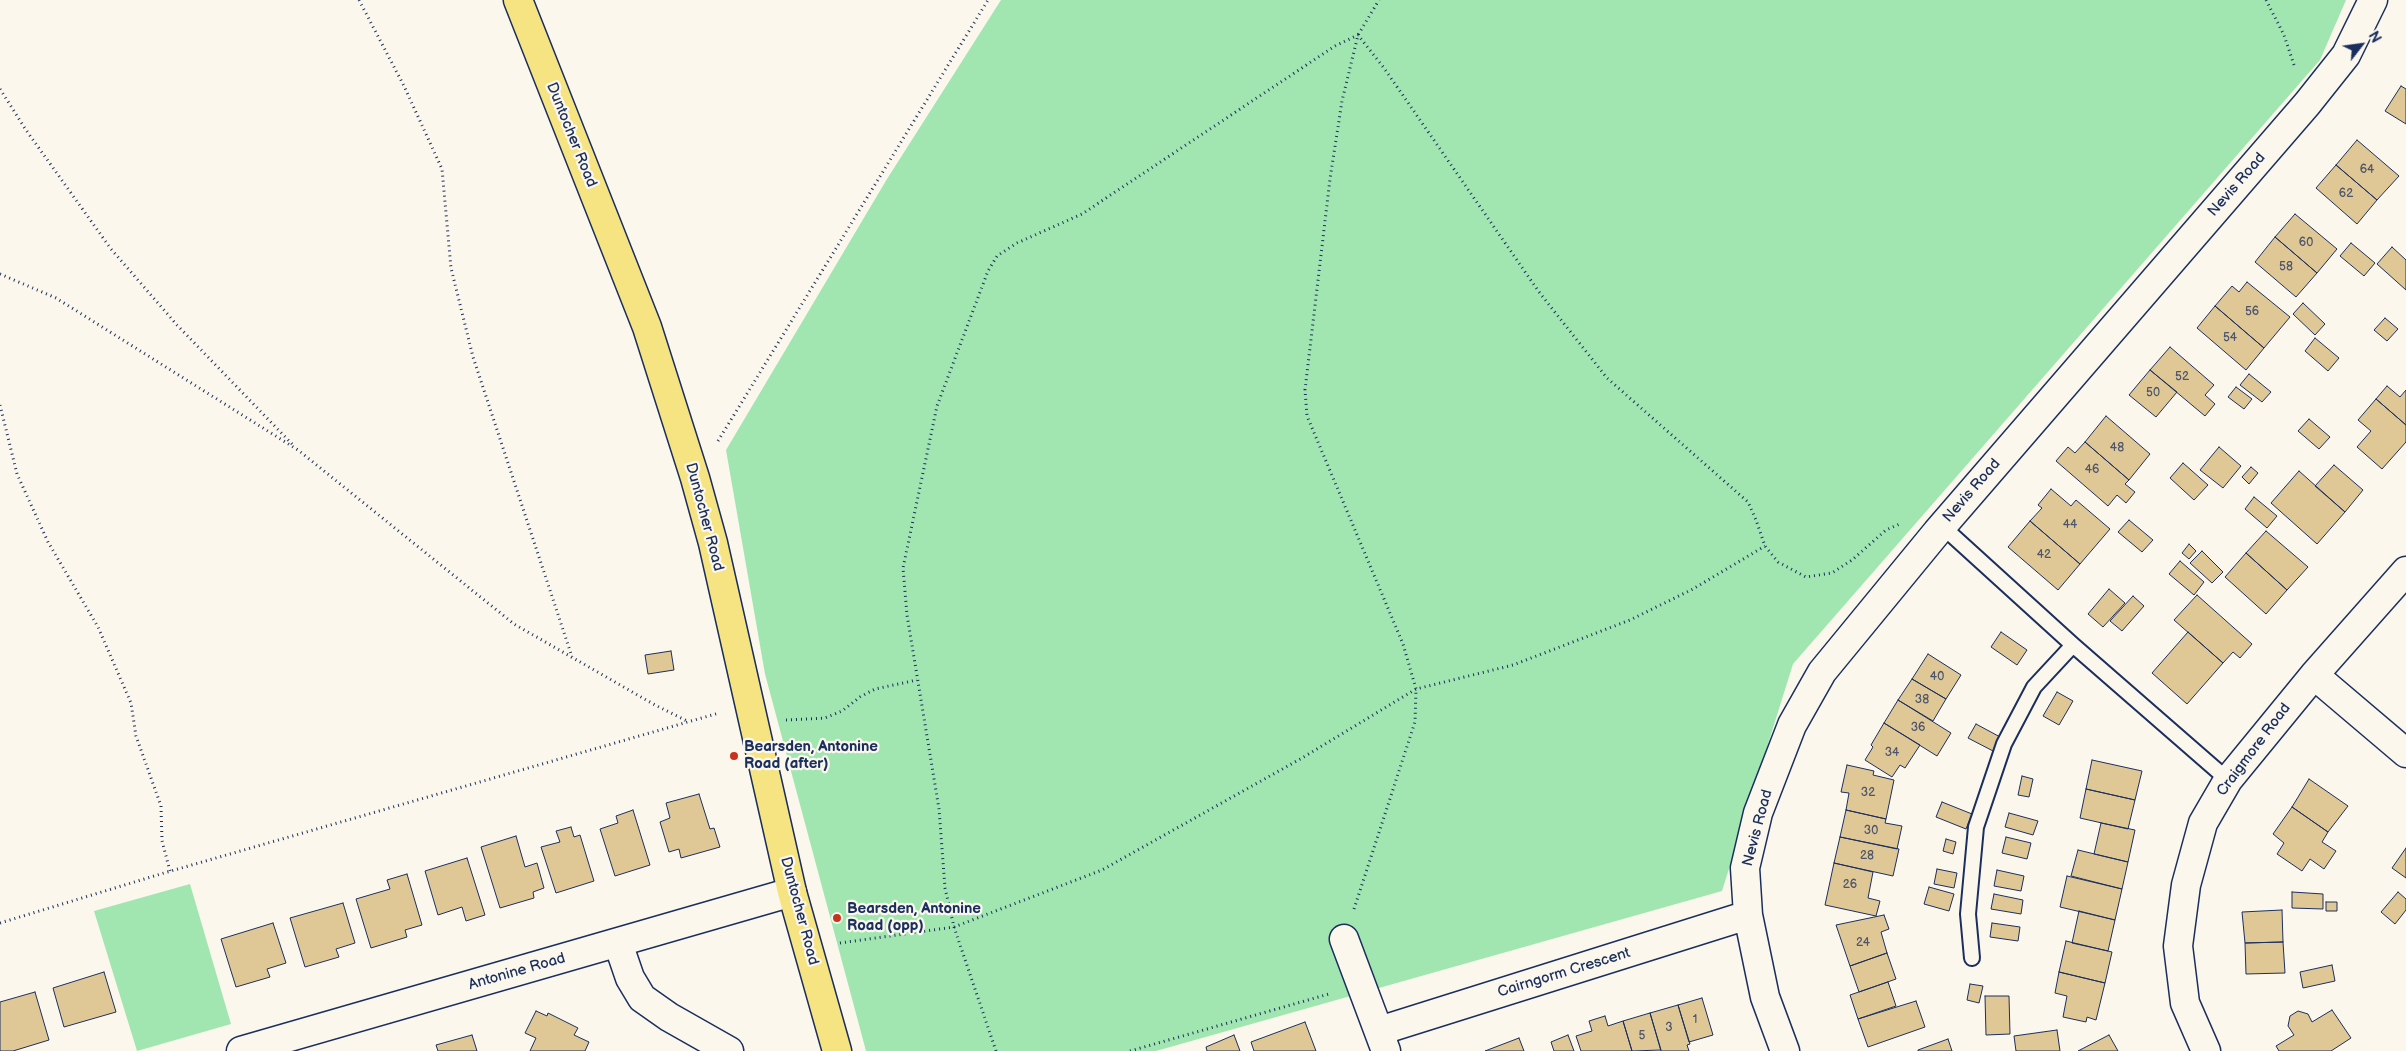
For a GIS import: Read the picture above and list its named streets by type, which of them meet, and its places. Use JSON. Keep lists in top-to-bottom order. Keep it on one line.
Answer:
{"streets":{"main road":["Duntocher Road"],"street":["Nevis Road","Craigmore Road","Antonine Road","Cairngorm Crescent"]},"crossings":[["Duntocher Road","Antonine Road"],["Nevis Road","Cairngorm Crescent"]],"places":["Bearsden, Antonine Road (after)","Bearsden, Antonine Road (opp)"],"house_numbers":["64","62","60","58","56","54","52","50","48","46","44","42","40","38","36","34","32","30","28","26","24","1","3","5"],"north":"top right"}
